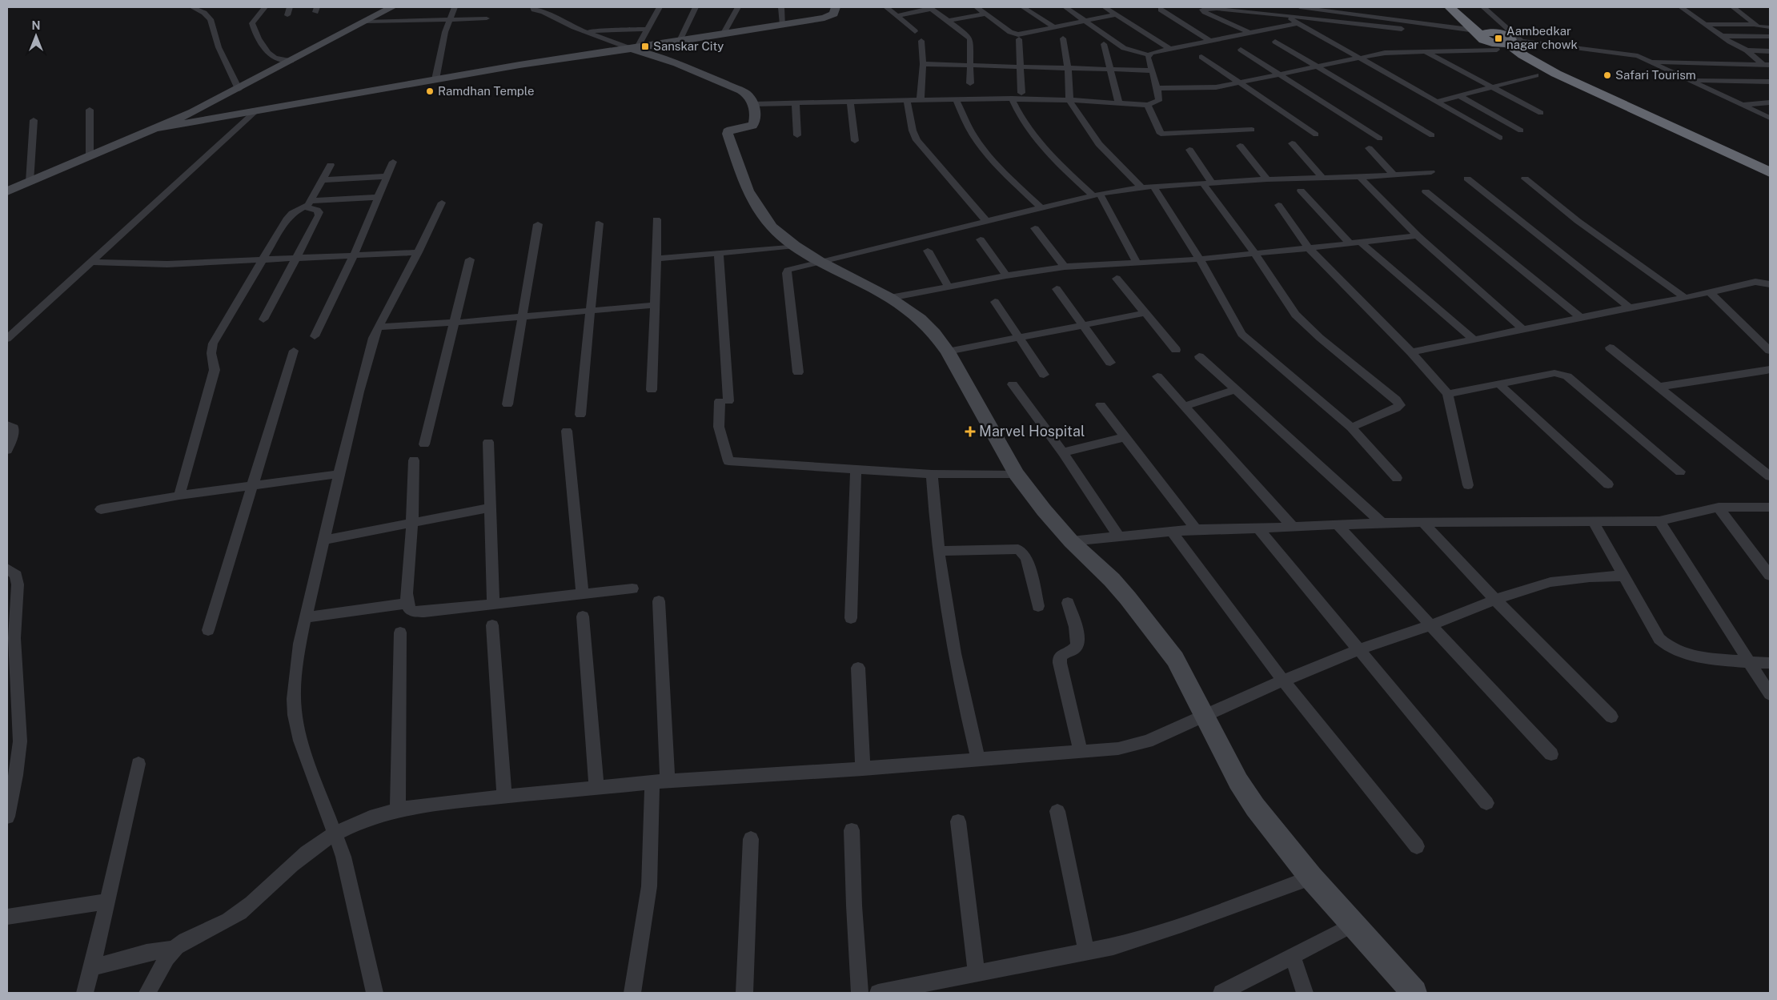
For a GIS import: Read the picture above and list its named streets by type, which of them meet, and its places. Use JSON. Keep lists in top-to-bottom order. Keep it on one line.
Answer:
{"places":{"transit":["Aambedkar nagar chowk","Sanskar City"],"other":["Safari Tourism","Ramdhan Temple"],"health":["Marvel Hospital"]},"north":"top"}
